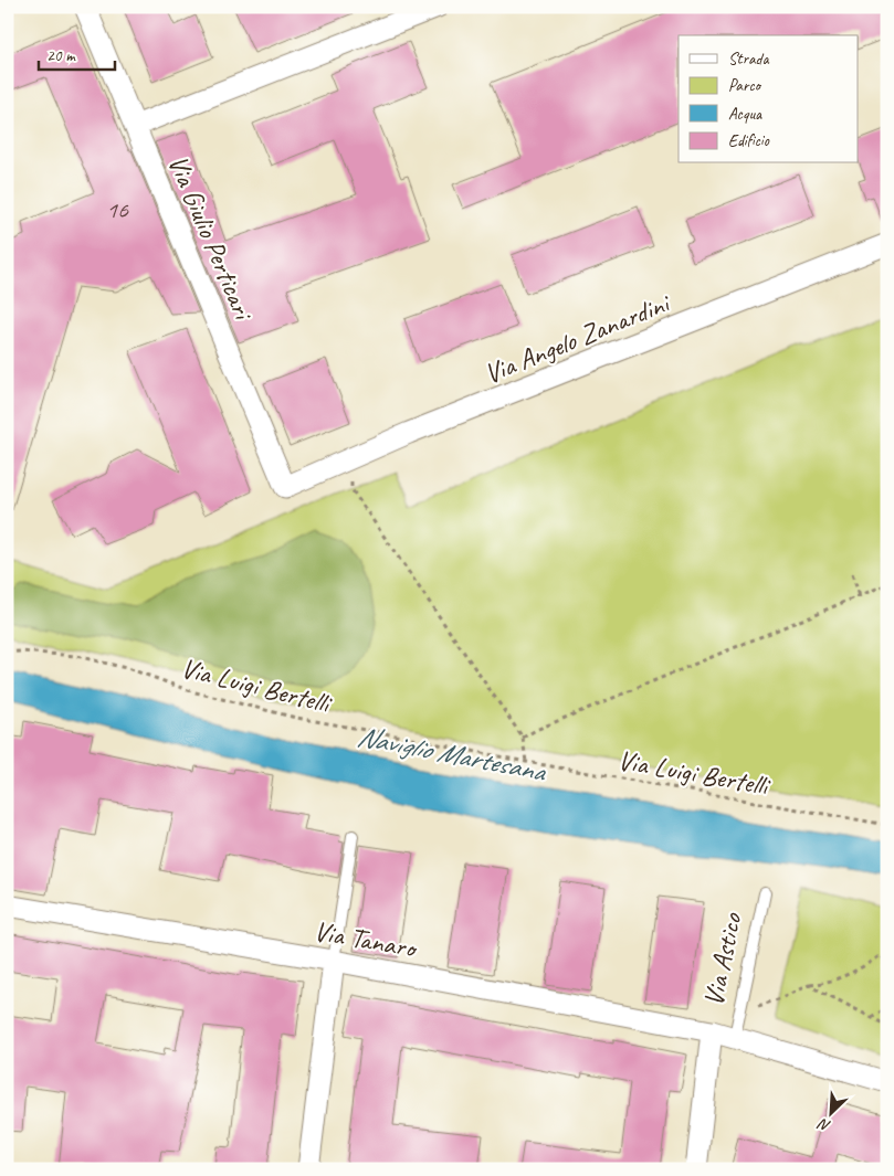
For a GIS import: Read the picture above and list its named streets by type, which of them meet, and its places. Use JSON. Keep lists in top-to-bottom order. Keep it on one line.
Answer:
{"streets":{"street":["Via Giulio Perticari","Via Angelo Zanardini","Via Tanaro","Via Astico"],"path":["Via Luigi Bertelli"]},"crossings":[["Via Giulio Perticari","Via Angelo Zanardini"],["Via Tanaro","Via Astico"]],"water":["Naviglio Martesana"],"house_numbers":["16"],"legend":["Strada","Parco","Acqua","Edificio"],"scale_bar":"20 m","north":"bottom left"}
